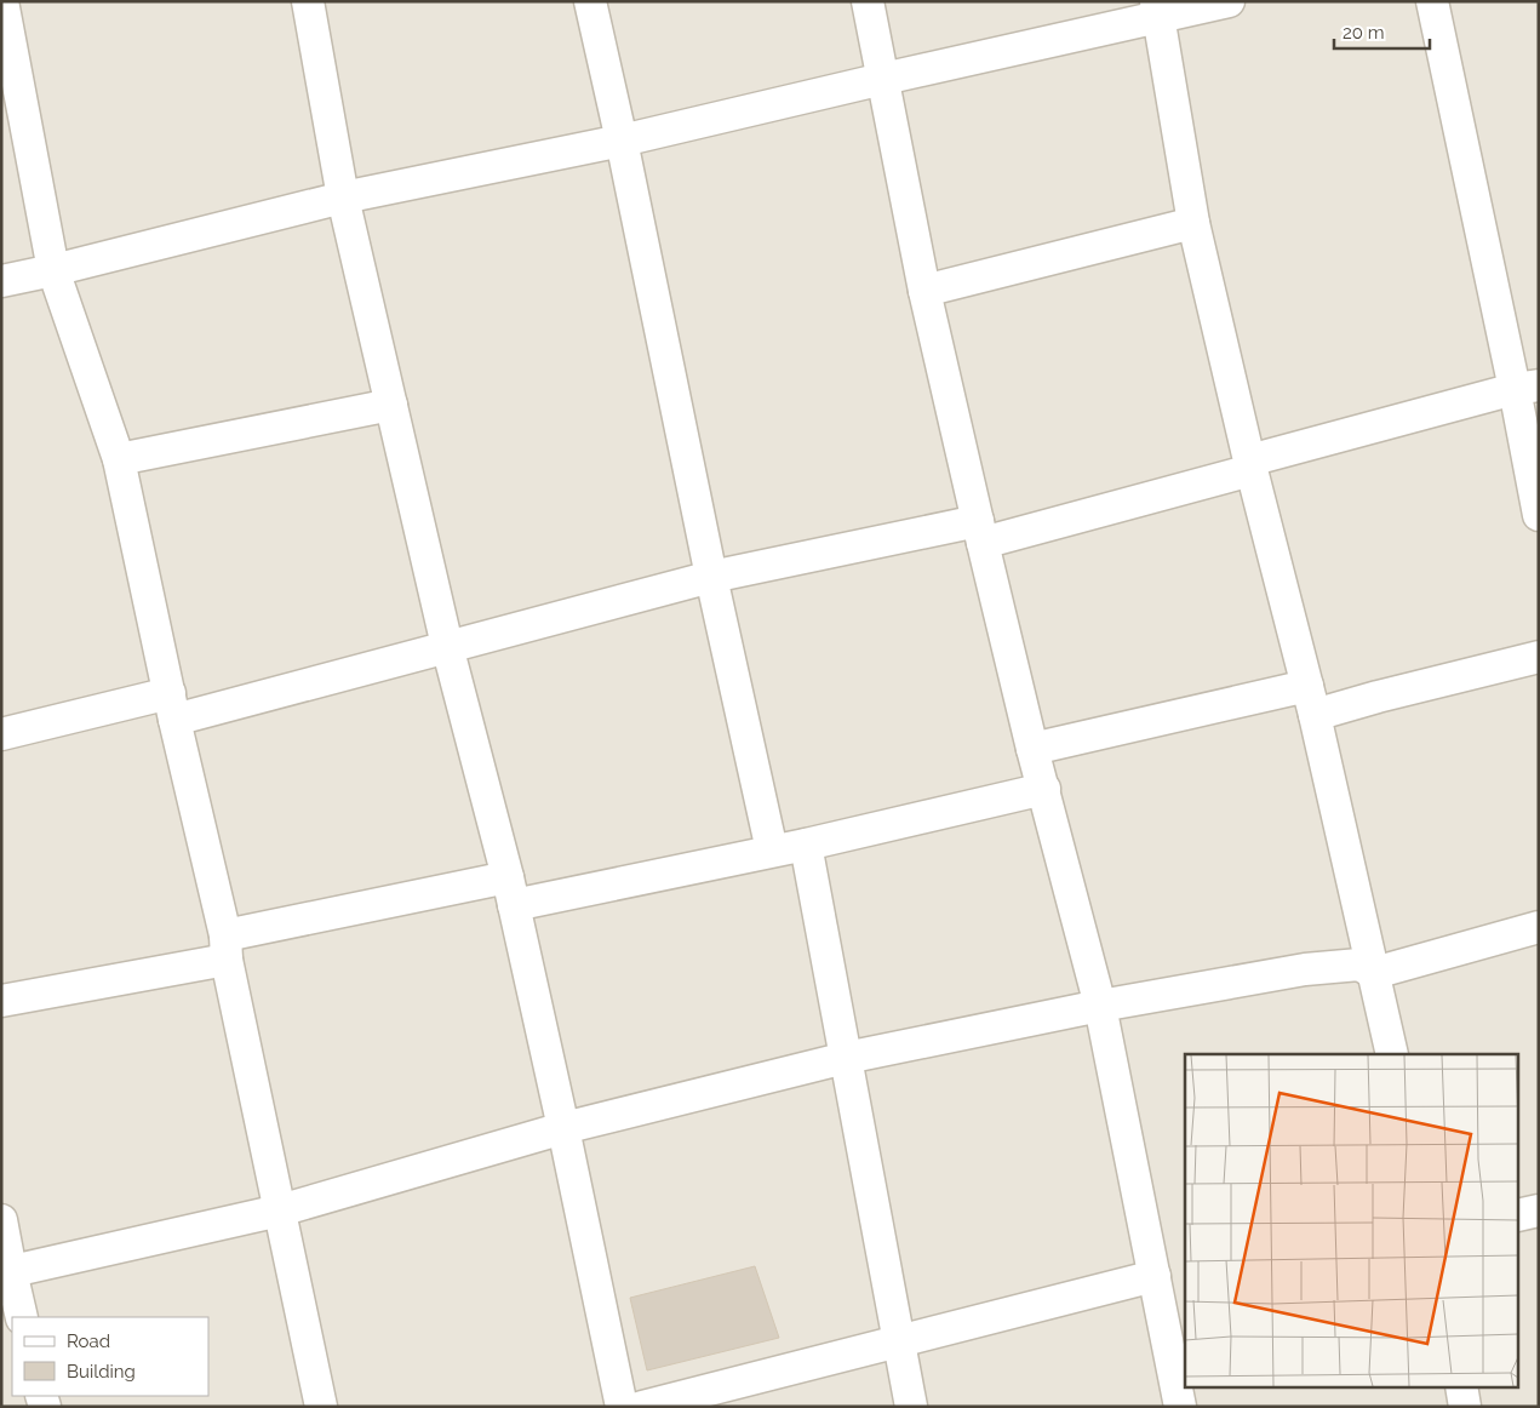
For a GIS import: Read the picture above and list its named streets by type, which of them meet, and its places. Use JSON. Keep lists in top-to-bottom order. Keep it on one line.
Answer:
{"legend":["Road","Building"],"scale_bar":"20 m"}
